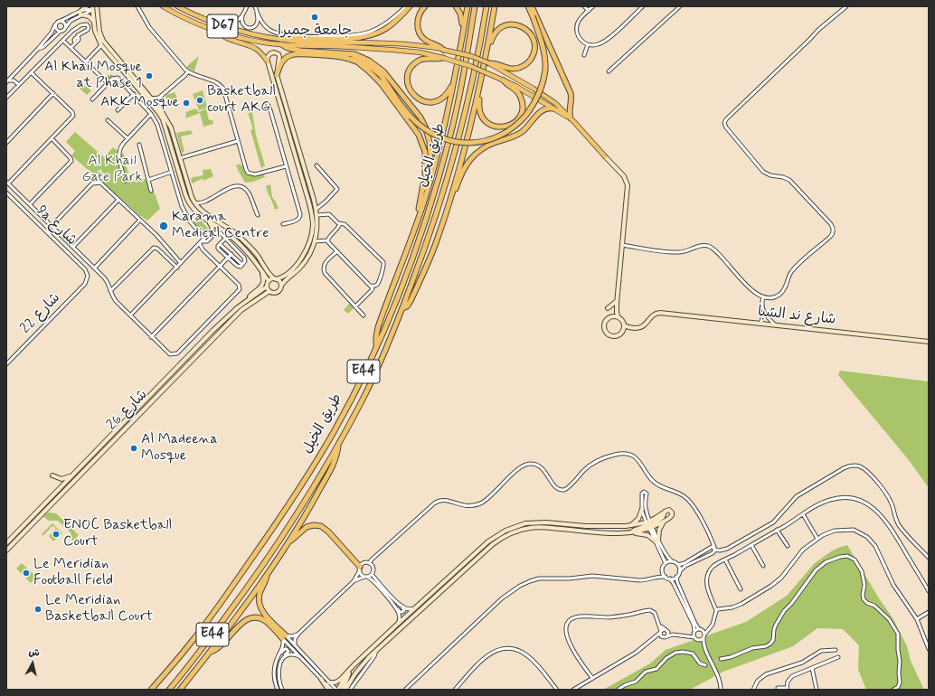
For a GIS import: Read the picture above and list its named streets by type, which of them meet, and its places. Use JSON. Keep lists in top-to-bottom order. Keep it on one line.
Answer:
{"streets":{"highway":["طريق الخيل","E44"],"main road":["D67"],"street":["9a شارع","شارع 22","شارع ند الشبا","شارع 26"]},"crossings":[["9a شارع","شارع 22"]],"parks":["Al Khail Gate Park"],"places":["جامعة جميرا","Al Khail Mosque at Phase 1","Basketball court AKG","AKK Mosque","Karama Medical Centre","Al Madeena Mosque","ENOC Basketball Court","Le Meridian Football Field","Le Meridian Basketball Court"],"north":"top"}
